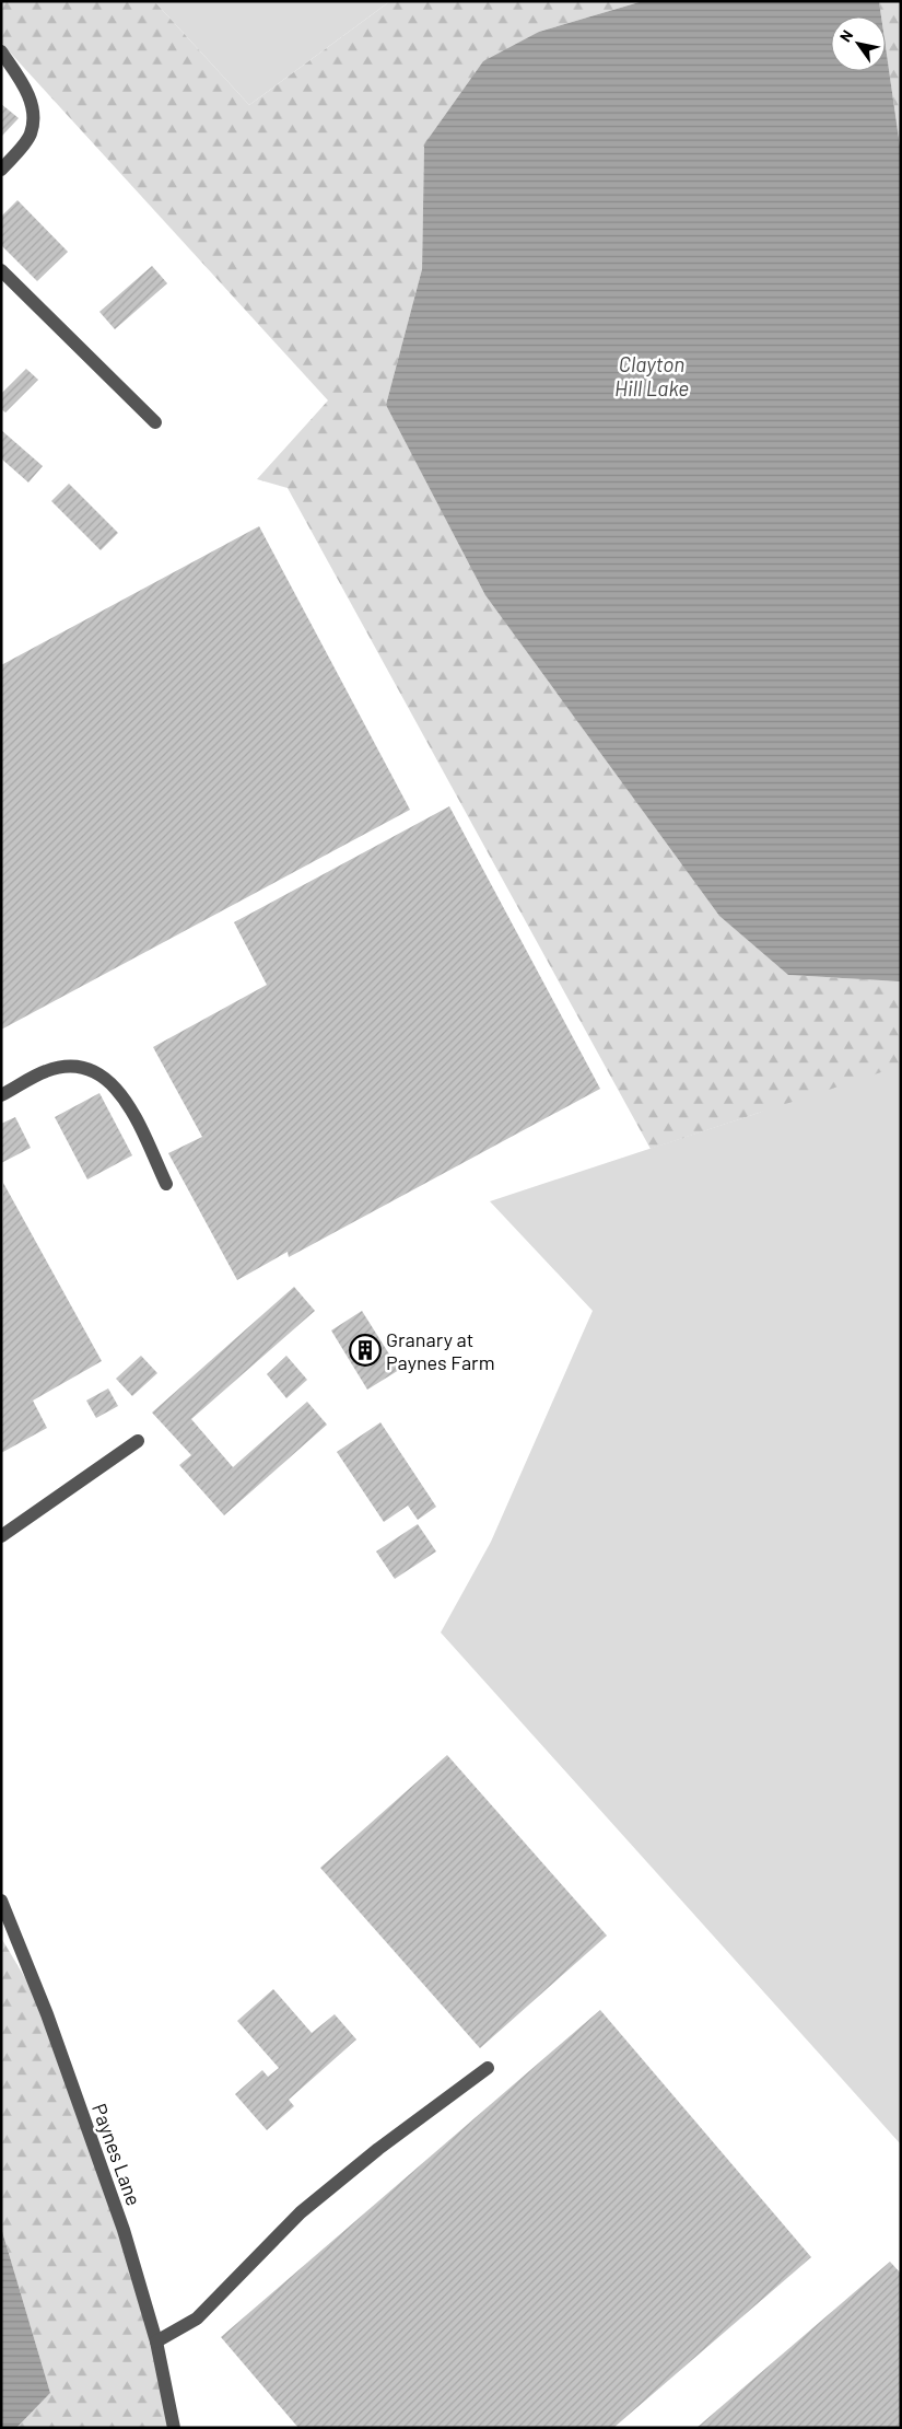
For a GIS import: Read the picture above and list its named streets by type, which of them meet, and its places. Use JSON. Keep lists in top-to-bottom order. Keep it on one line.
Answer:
{"streets":{"lane":["Paynes Lane"]},"water":["Clayton Hill Lake"],"places":{"building":["Granary at Paynes Farm"]},"north":"top left"}
